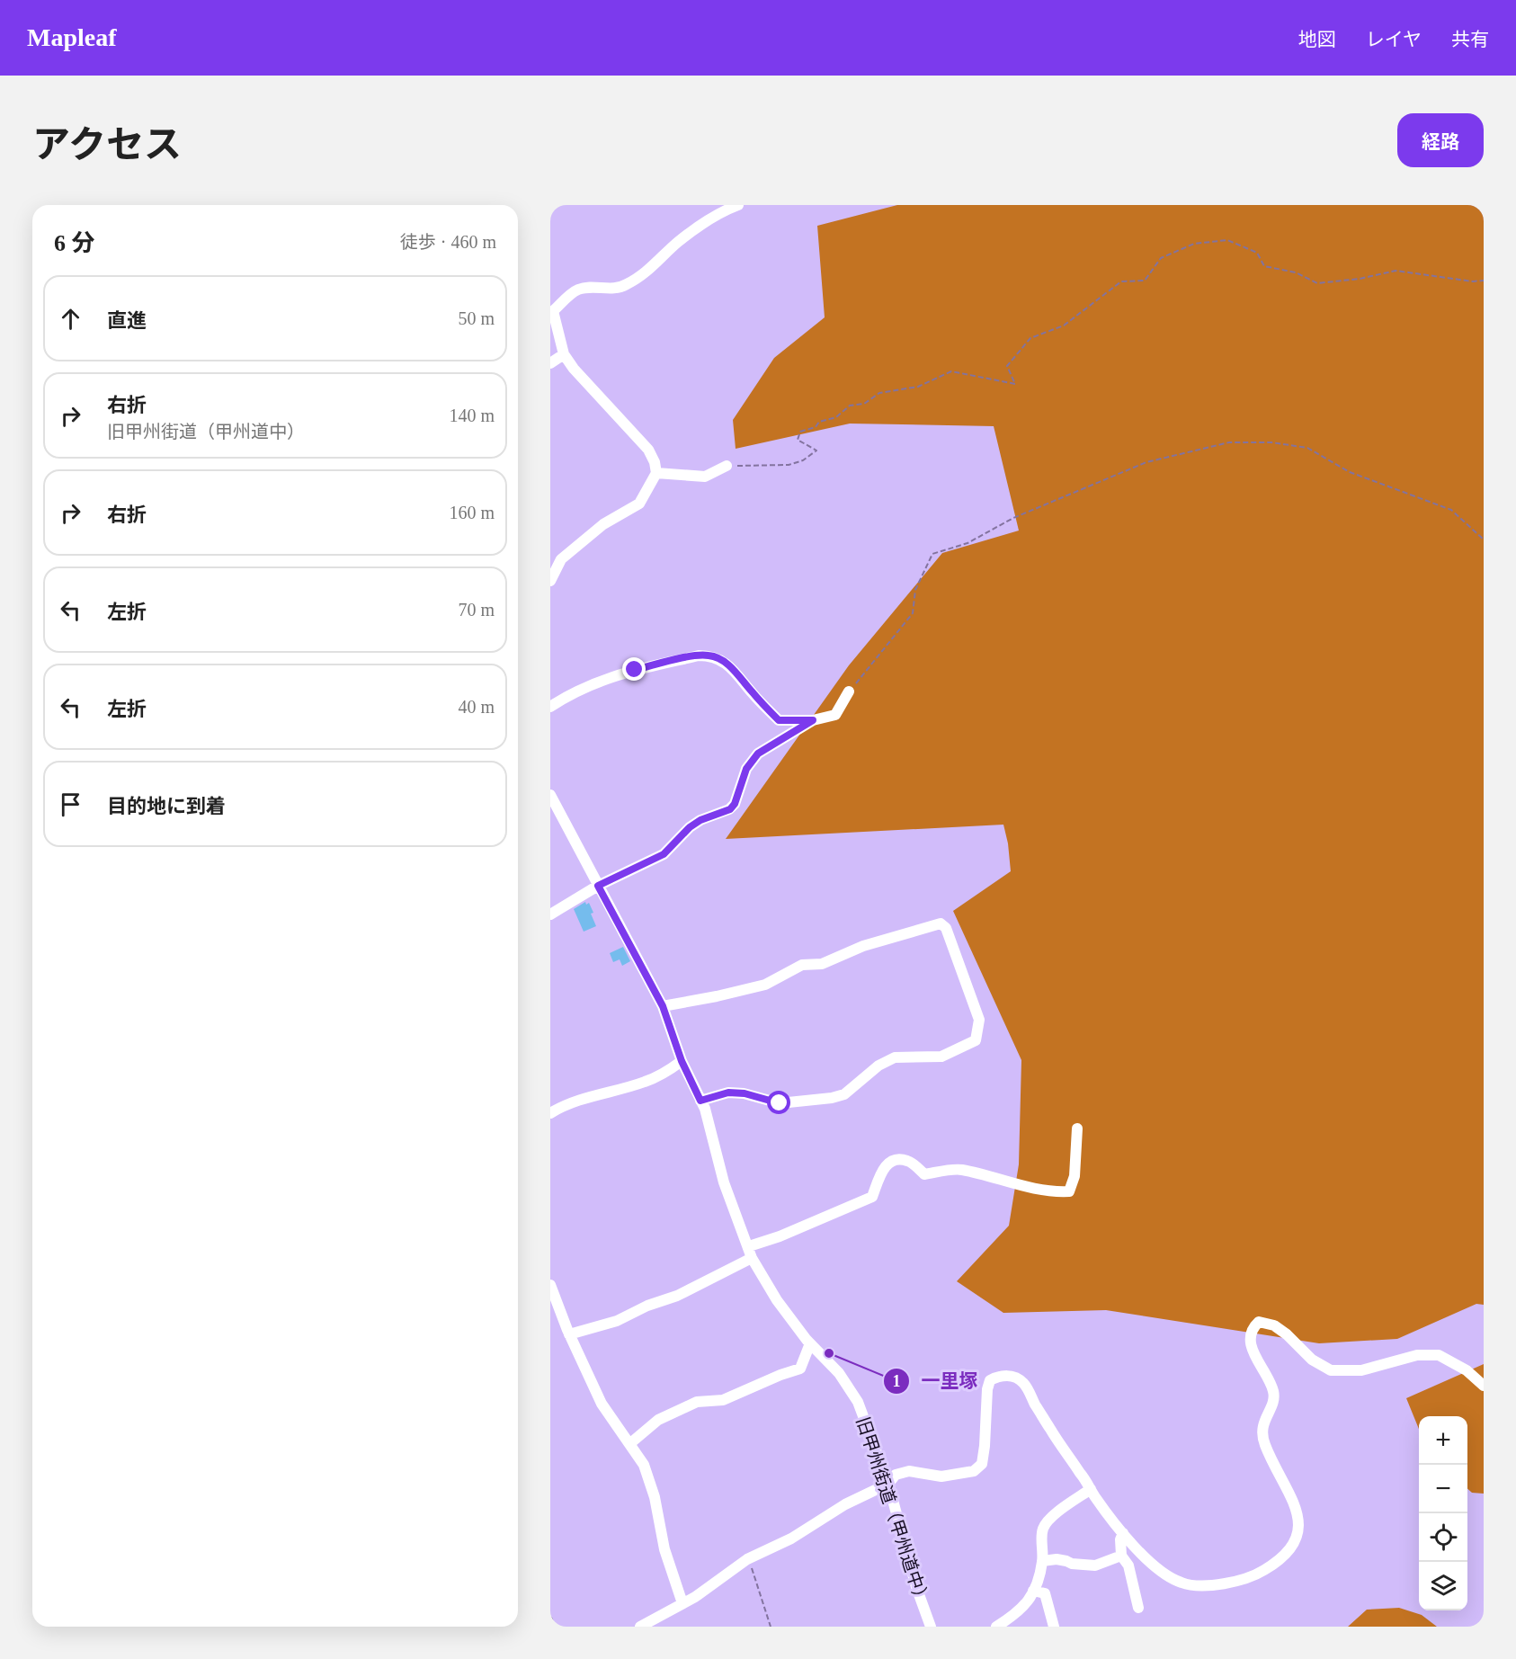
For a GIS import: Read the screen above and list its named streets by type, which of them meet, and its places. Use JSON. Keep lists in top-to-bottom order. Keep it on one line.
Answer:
{"streets":{"street":["旧甲州街道（甲州道中）"]},"places":["一里塚"],"page":{"header":"Mapleaf","nav":["地図","レイヤ","共有"],"title":"アクセス","buttons":"経路","heading":["6 分","徒歩 · 460 m"],"list":[["直進","50 m"],["右折","旧甲州街道（甲州道中）","140 m"],["右折","160 m"],["左折","70 m"],["左折","40 m"],"目的地に到着"],"map_buttons":["+","−"]}}
